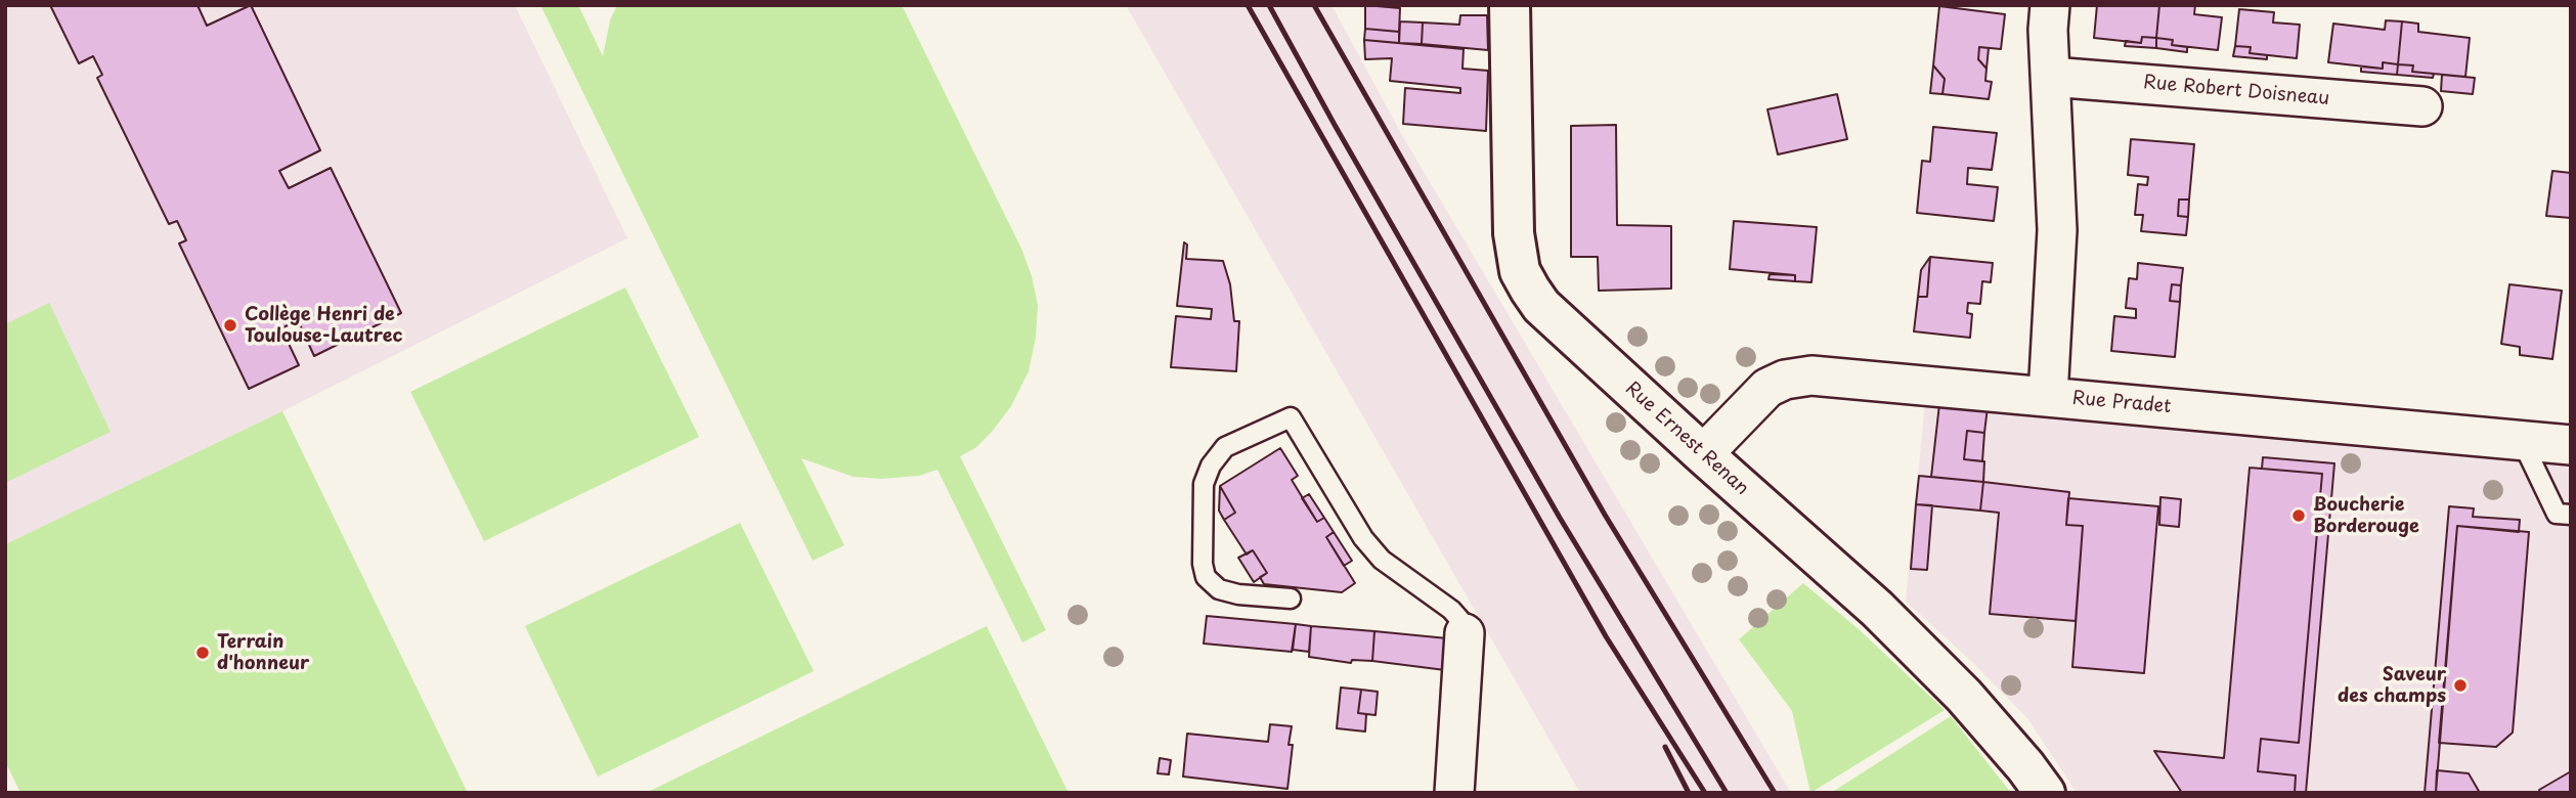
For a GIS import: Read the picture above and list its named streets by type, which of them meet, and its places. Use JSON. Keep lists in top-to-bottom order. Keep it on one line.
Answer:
{"streets":{"street":["Rue Robert Doisneau","Rue Pradet","Rue Ernest Renan"]},"crossings":[["Rue Pradet","Rue Ernest Renan"]],"places":["Collège Henri de Toulouse-Lautrec","Boucherie Borderouge","Terrain d'honneur","Saveur des champs"]}
